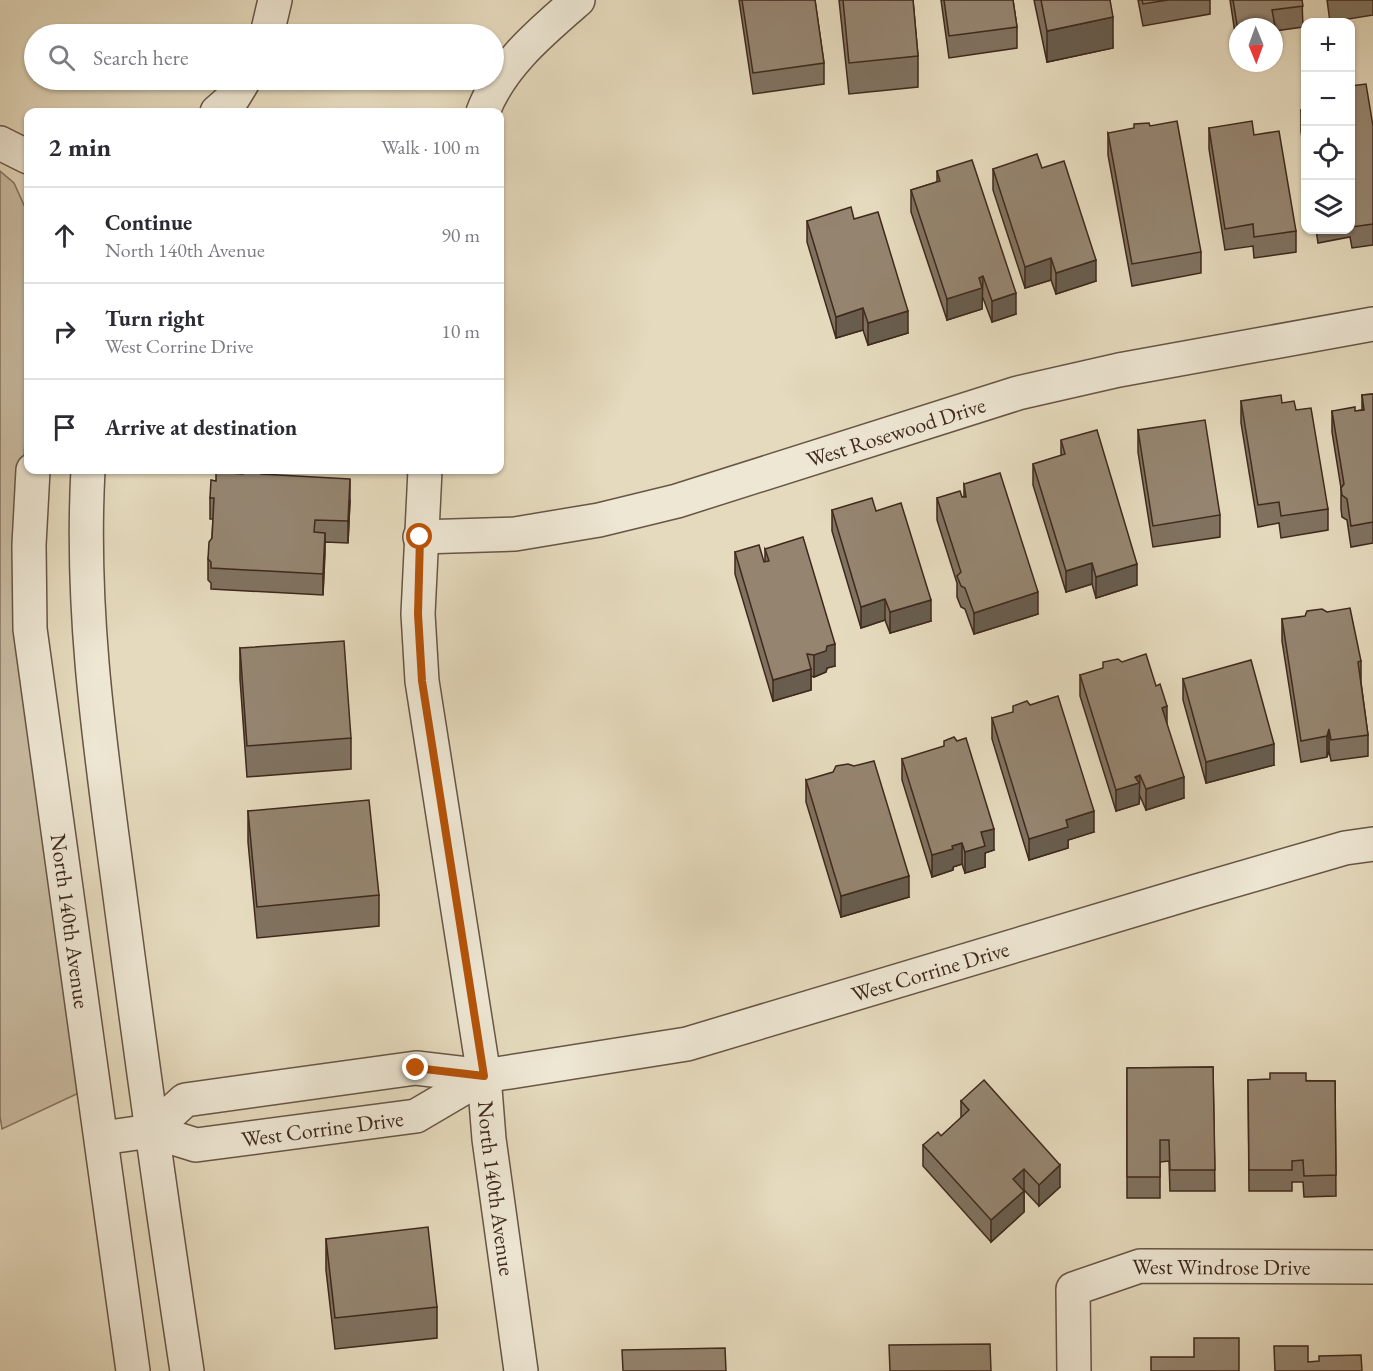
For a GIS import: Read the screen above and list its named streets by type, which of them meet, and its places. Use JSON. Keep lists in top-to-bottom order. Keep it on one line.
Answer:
{"streets":{"street":["West Rosewood Drive","North 140th Avenue","West Corrine Drive","West Windrose Drive"]},"crossings":[["West Rosewood Drive","North 140th Avenue"],["North 140th Avenue","West Corrine Drive"]],"north":"bottom","page":{"map_buttons":["+","−"],"search":"Search here","heading":["2 min","Walk · 100 m"],"list":[["Continue","North 140th Avenue","90 m"],["Turn right","West Corrine Drive","10 m"],"Arrive at destination"]}}
